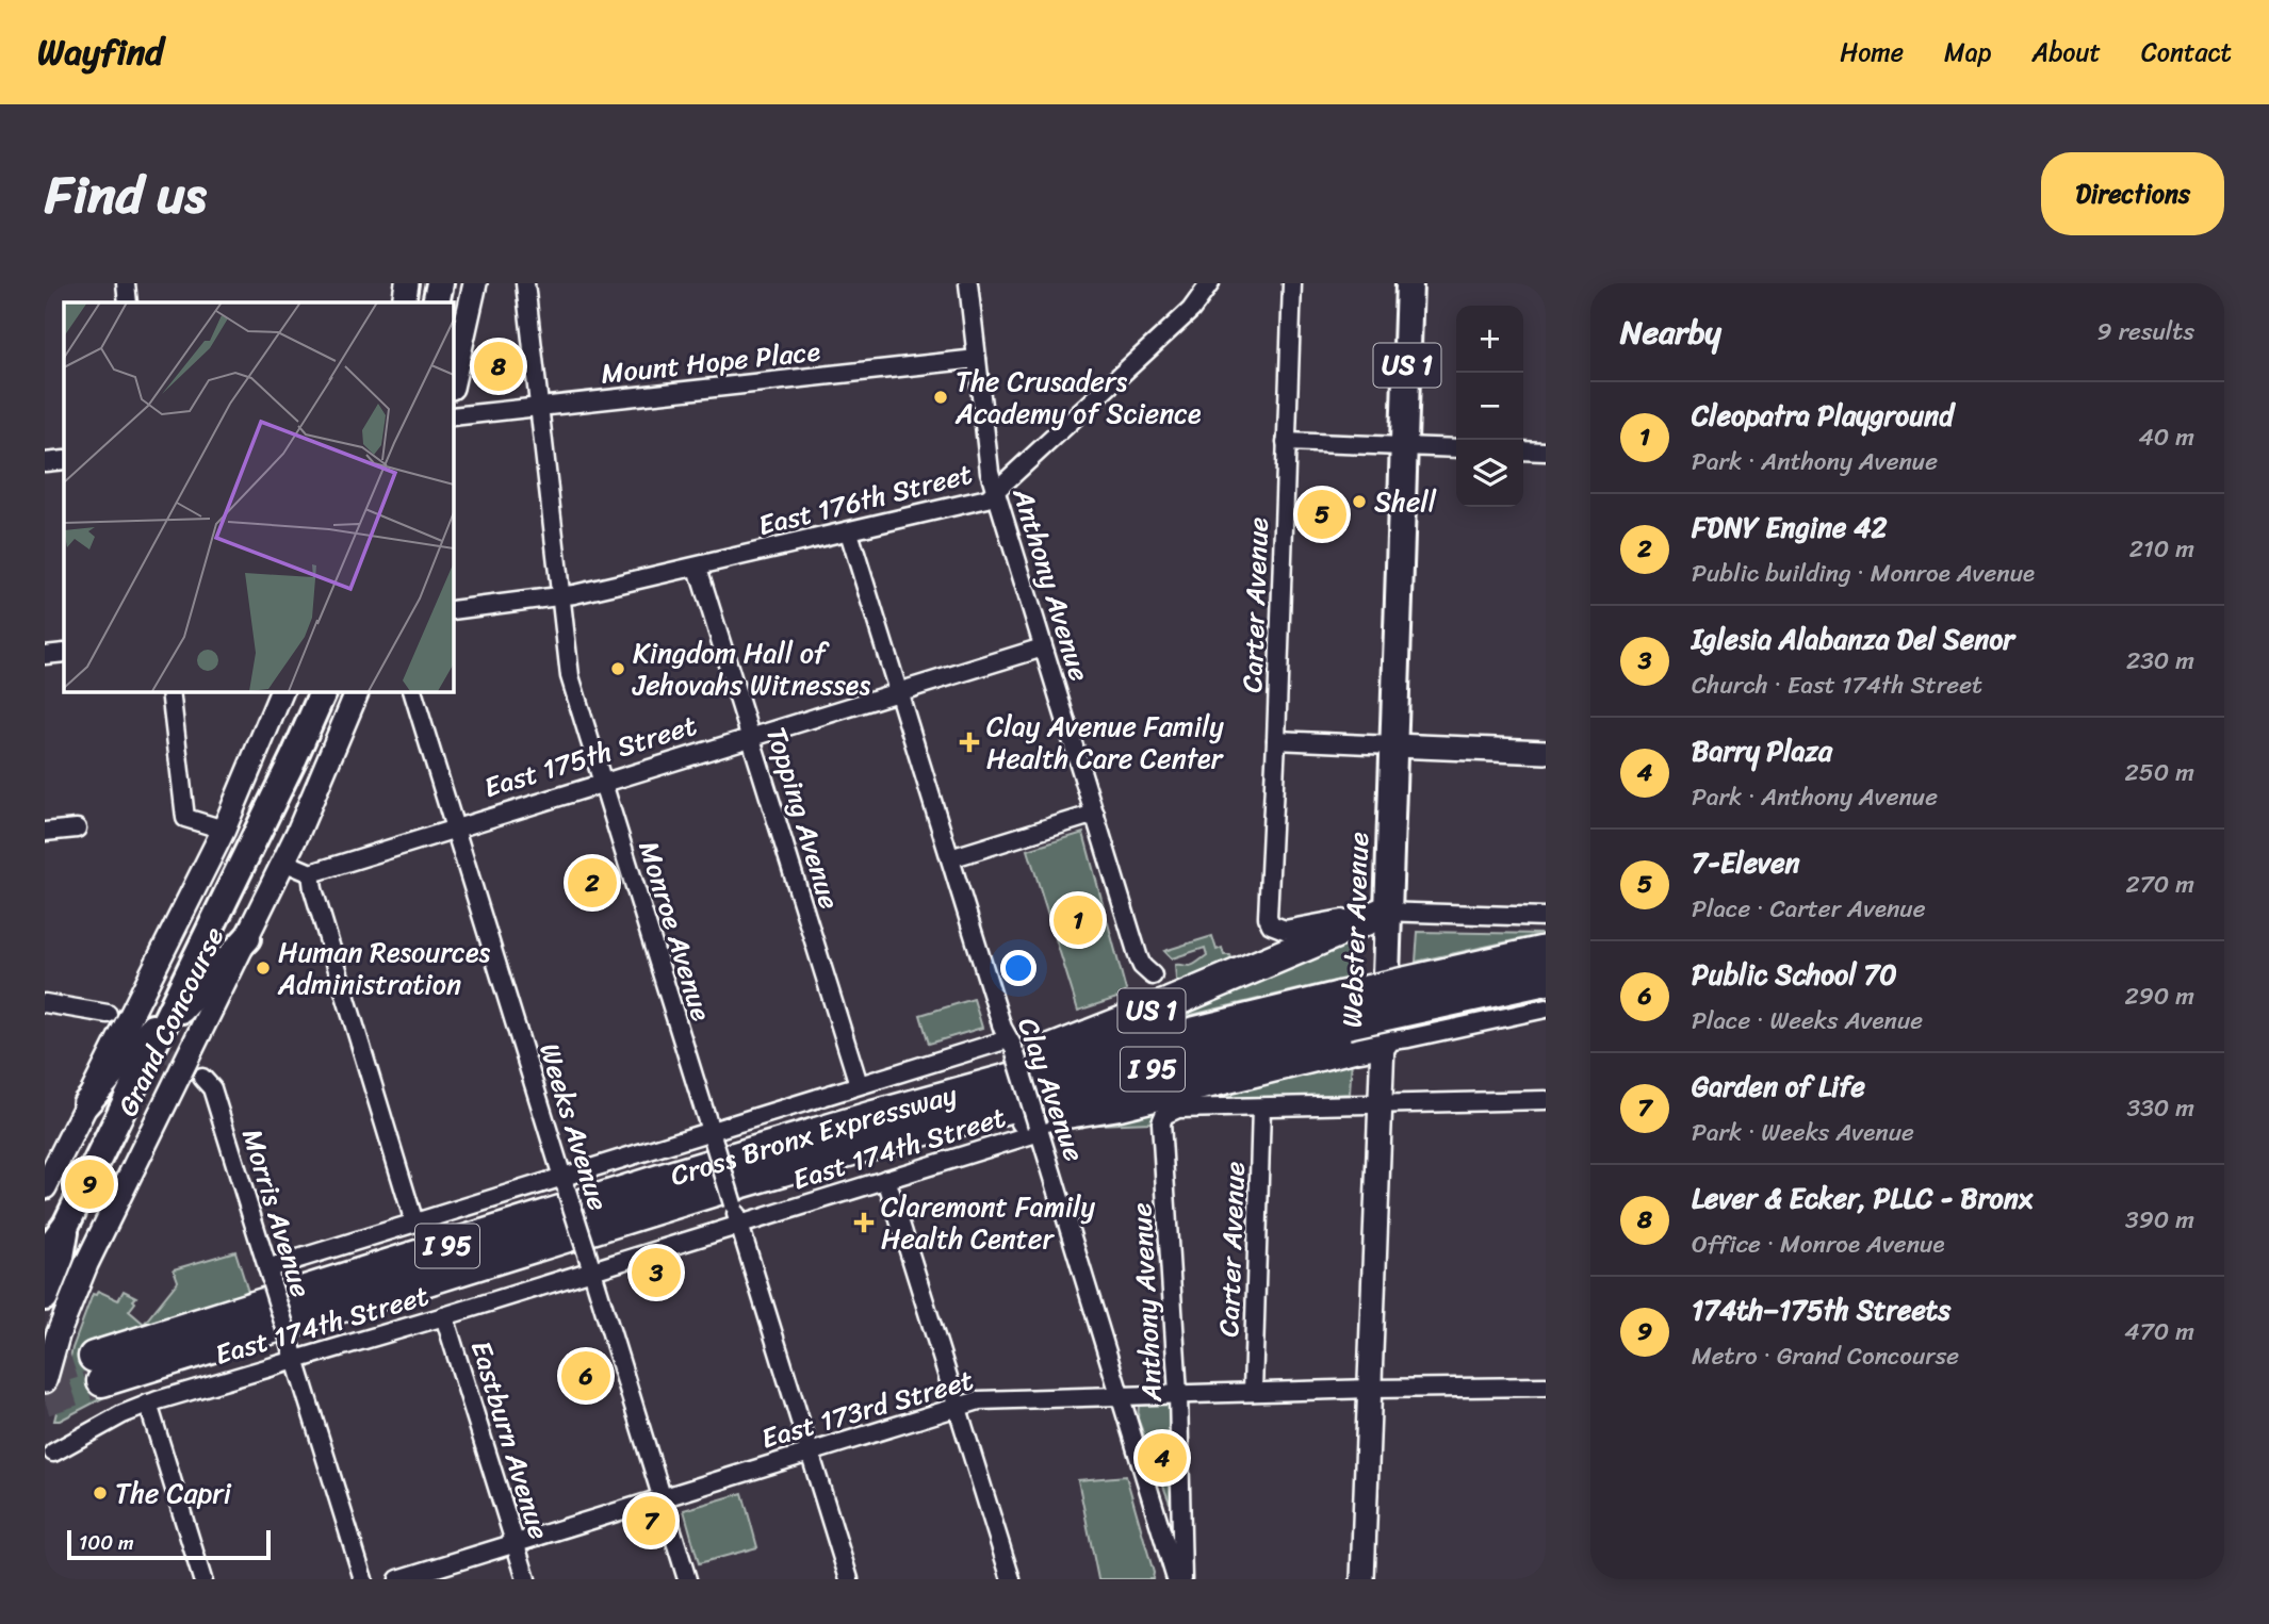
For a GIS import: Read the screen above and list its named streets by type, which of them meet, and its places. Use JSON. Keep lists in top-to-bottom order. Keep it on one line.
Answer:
{"streets":{"highway":["US 1","I 95","Cross Bronx Expressway"],"main road":["Webster Avenue","Grand Concourse"],"street":["Mount Hope Place","East 176th Street","Anthony Avenue","Carter Avenue","East 175th Street","Topping Avenue","Monroe Avenue","Clay Avenue","Weeks Avenue","East 174th Street","Morris Avenue","East 173rd Street","Eastburn Avenue"]},"crossings":[["Mount Hope Place","Anthony Avenue"],["Mount Hope Place","Monroe Avenue"],["US 1","Carter Avenue"],["US 1","Webster Avenue"],["US 1","Cross Bronx Expressway"],["East 176th Street","Anthony Avenue"],["East 176th Street","Topping Avenue"],["East 176th Street","Monroe Avenue"],["East 176th Street","Clay Avenue"],["Anthony Avenue","Carter Avenue"],["Anthony Avenue","East 175th Street"],["Anthony Avenue","East 173rd Street"],["Carter Avenue","Webster Avenue"],["Carter Avenue","East 173rd Street"],["East 175th Street","Topping Avenue"],["East 175th Street","Monroe Avenue"],["East 175th Street","Clay Avenue"],["East 175th Street","Weeks Avenue"],["Webster Avenue","East 173rd Street"],["Monroe Avenue","East 174th Street"],["Monroe Avenue","East 173rd Street"],["Clay Avenue","East 174th Street"],["Clay Avenue","East 173rd Street"],["Weeks Avenue","East 174th Street"],["Weeks Avenue","East 173rd Street"],["East 174th Street","Morris Avenue"],["East 174th Street","Eastburn Avenue"],["East 173rd Street","Eastburn Avenue"]],"places":{"other":["The Crusaders Academy of Science","Shell","Kingdom Hall of Jehovahs Witnesses","Human Resources Administration","The Capri"],"health":["Clay Avenue Family Health Care Center","Claremont Family Health Center"]},"scale_bar":"100 m","page":{"header":"Wayfind","nav":["Home","Map","About","Contact"],"title":"Find us","buttons":"Directions","heading":["Nearby","9 results"],"map_buttons":["+","−"],"pins":["8","5","2","1","9","3","6","4","7"],"list":[{"mark":"1","name":"Cleopatra Playground","note":"Park · Anthony Avenue","value":"40 m"},{"mark":"2","name":"FDNY Engine 42","note":"Public building · Monroe Avenue","value":"210 m"},{"mark":"3","name":"Iglesia Alabanza Del Senor","note":"Church · East 174th Street","value":"230 m"},{"mark":"4","name":"Barry Plaza","note":"Park · Anthony Avenue","value":"250 m"},{"mark":"5","name":"7-Eleven","note":"Place · Carter Avenue","value":"270 m"},{"mark":"6","name":"Public School 70","note":"Place · Weeks Avenue","value":"290 m"},{"mark":"7","name":"Garden of Life","note":"Park · Weeks Avenue","value":"330 m"},{"mark":"8","name":"Lever & Ecker, PLLC - Bronx","note":"Office · Monroe Avenue","value":"390 m"},{"mark":"9","name":"174th–175th Streets","note":"Metro · Grand Concourse","value":"470 m"}],"scale":"100 m"}}
